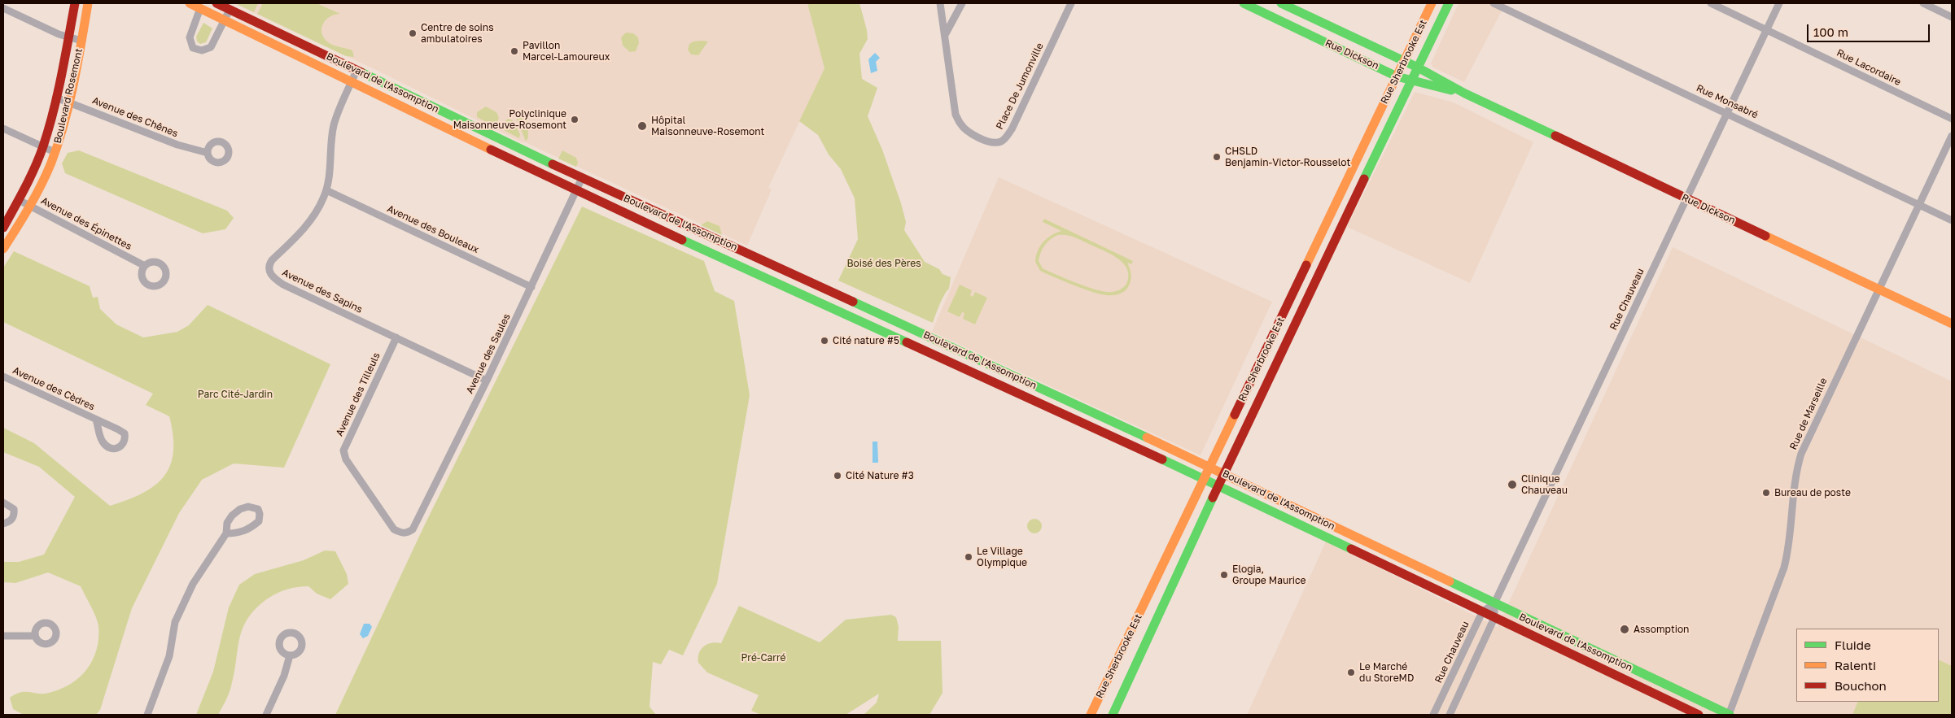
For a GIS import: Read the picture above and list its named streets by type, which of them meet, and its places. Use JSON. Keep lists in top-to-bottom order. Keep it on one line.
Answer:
{"streets":{"street":["Rue Dickson","Rue Sherbrooke Est","Rue Lacordaire","Boulevard de l'Assomption","Place De Jumonville","Boulevard Rosemont","Rue Monsabré","Avenue des Chênes","Avenue des Épinettes","Avenue des Bouleaux","Avenue des Sapins","Rue Chauveau","Avenue des Saules","Avenue des Cèdres","Avenue des Tilleuls","Rue de Marseille"]},"crossings":[["Rue Dickson","Rue Sherbrooke Est"],["Rue Dickson","Rue Chauveau"],["Rue Dickson","Rue de Marseille"],["Rue Sherbrooke Est","Boulevard de l'Assomption"],["Rue Lacordaire","Rue Chauveau"],["Boulevard de l'Assomption","Avenue des Sapins"],["Boulevard de l'Assomption","Rue Chauveau"],["Boulevard de l'Assomption","Avenue des Saules"],["Boulevard de l'Assomption","Rue de Marseille"],["Boulevard Rosemont","Avenue des Chênes"],["Boulevard Rosemont","Avenue des Épinettes"],["Rue Monsabré","Rue Chauveau"],["Rue Monsabré","Rue de Marseille"],["Avenue des Bouleaux","Avenue des Sapins"],["Avenue des Bouleaux","Avenue des Saules"],["Avenue des Sapins","Avenue des Saules"],["Avenue des Sapins","Avenue des Tilleuls"],["Avenue des Saules","Avenue des Tilleuls"]],"parks":["Boisé des Pères","Parc Cité-Jardin","Pré-Carré"],"places":["Centre de soins ambulatoires","Pavillon Marcel-Lamoureux","Polyclinique Maisonneuve-Rosemont","Hôpital Maisonneuve-Rosemont","CHSLD Benjamin-Victor-Rousselot","Cité nature #5","Cité Nature #3","Clinique Chauveau","Bureau de poste","Le Village Olympique","Elogia, Groupe Maurice","Assomption","Le Marché du StoreMD"],"legend":["Fluide","Ralenti","Bouchon"],"scale_bar":"100 m"}
